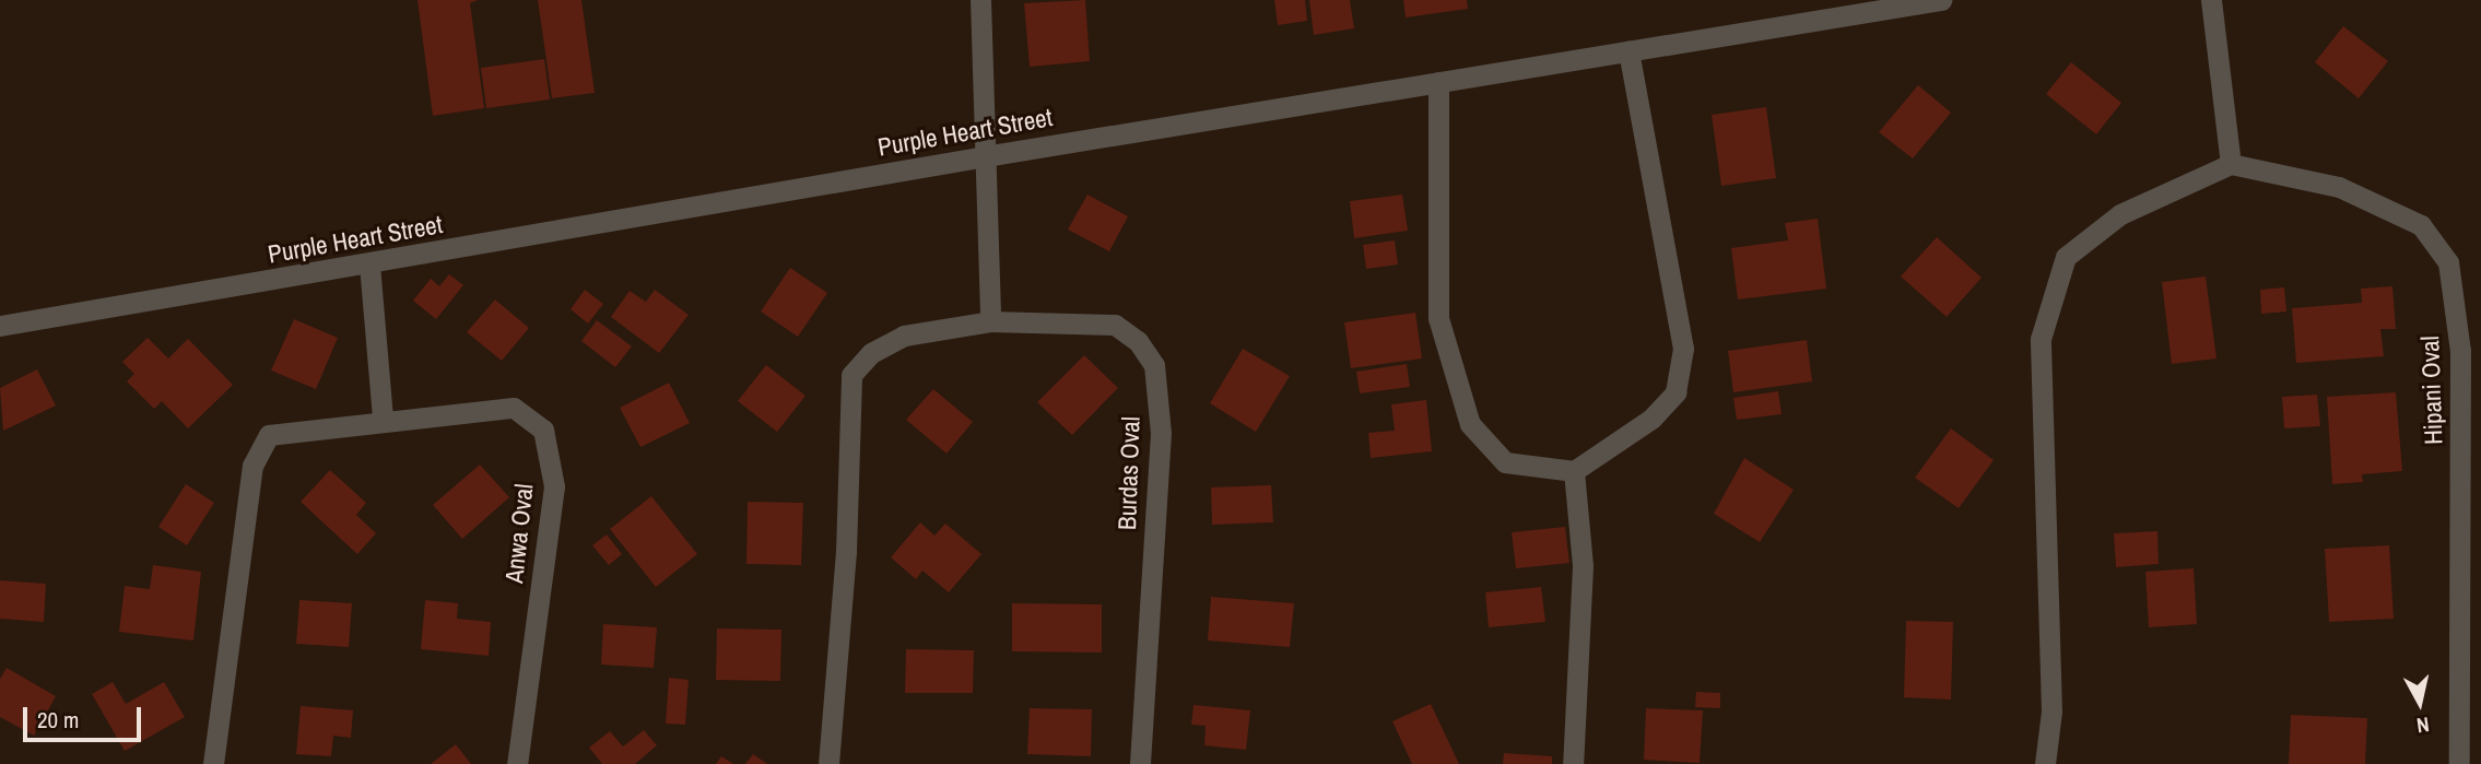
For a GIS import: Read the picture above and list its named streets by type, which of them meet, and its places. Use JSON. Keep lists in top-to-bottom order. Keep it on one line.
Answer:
{"streets":{"street":["Purple Heart Street","Hipani Oval","Burdas Oval","Anwa Oval"]},"scale_bar":"20 m","north":"bottom"}
